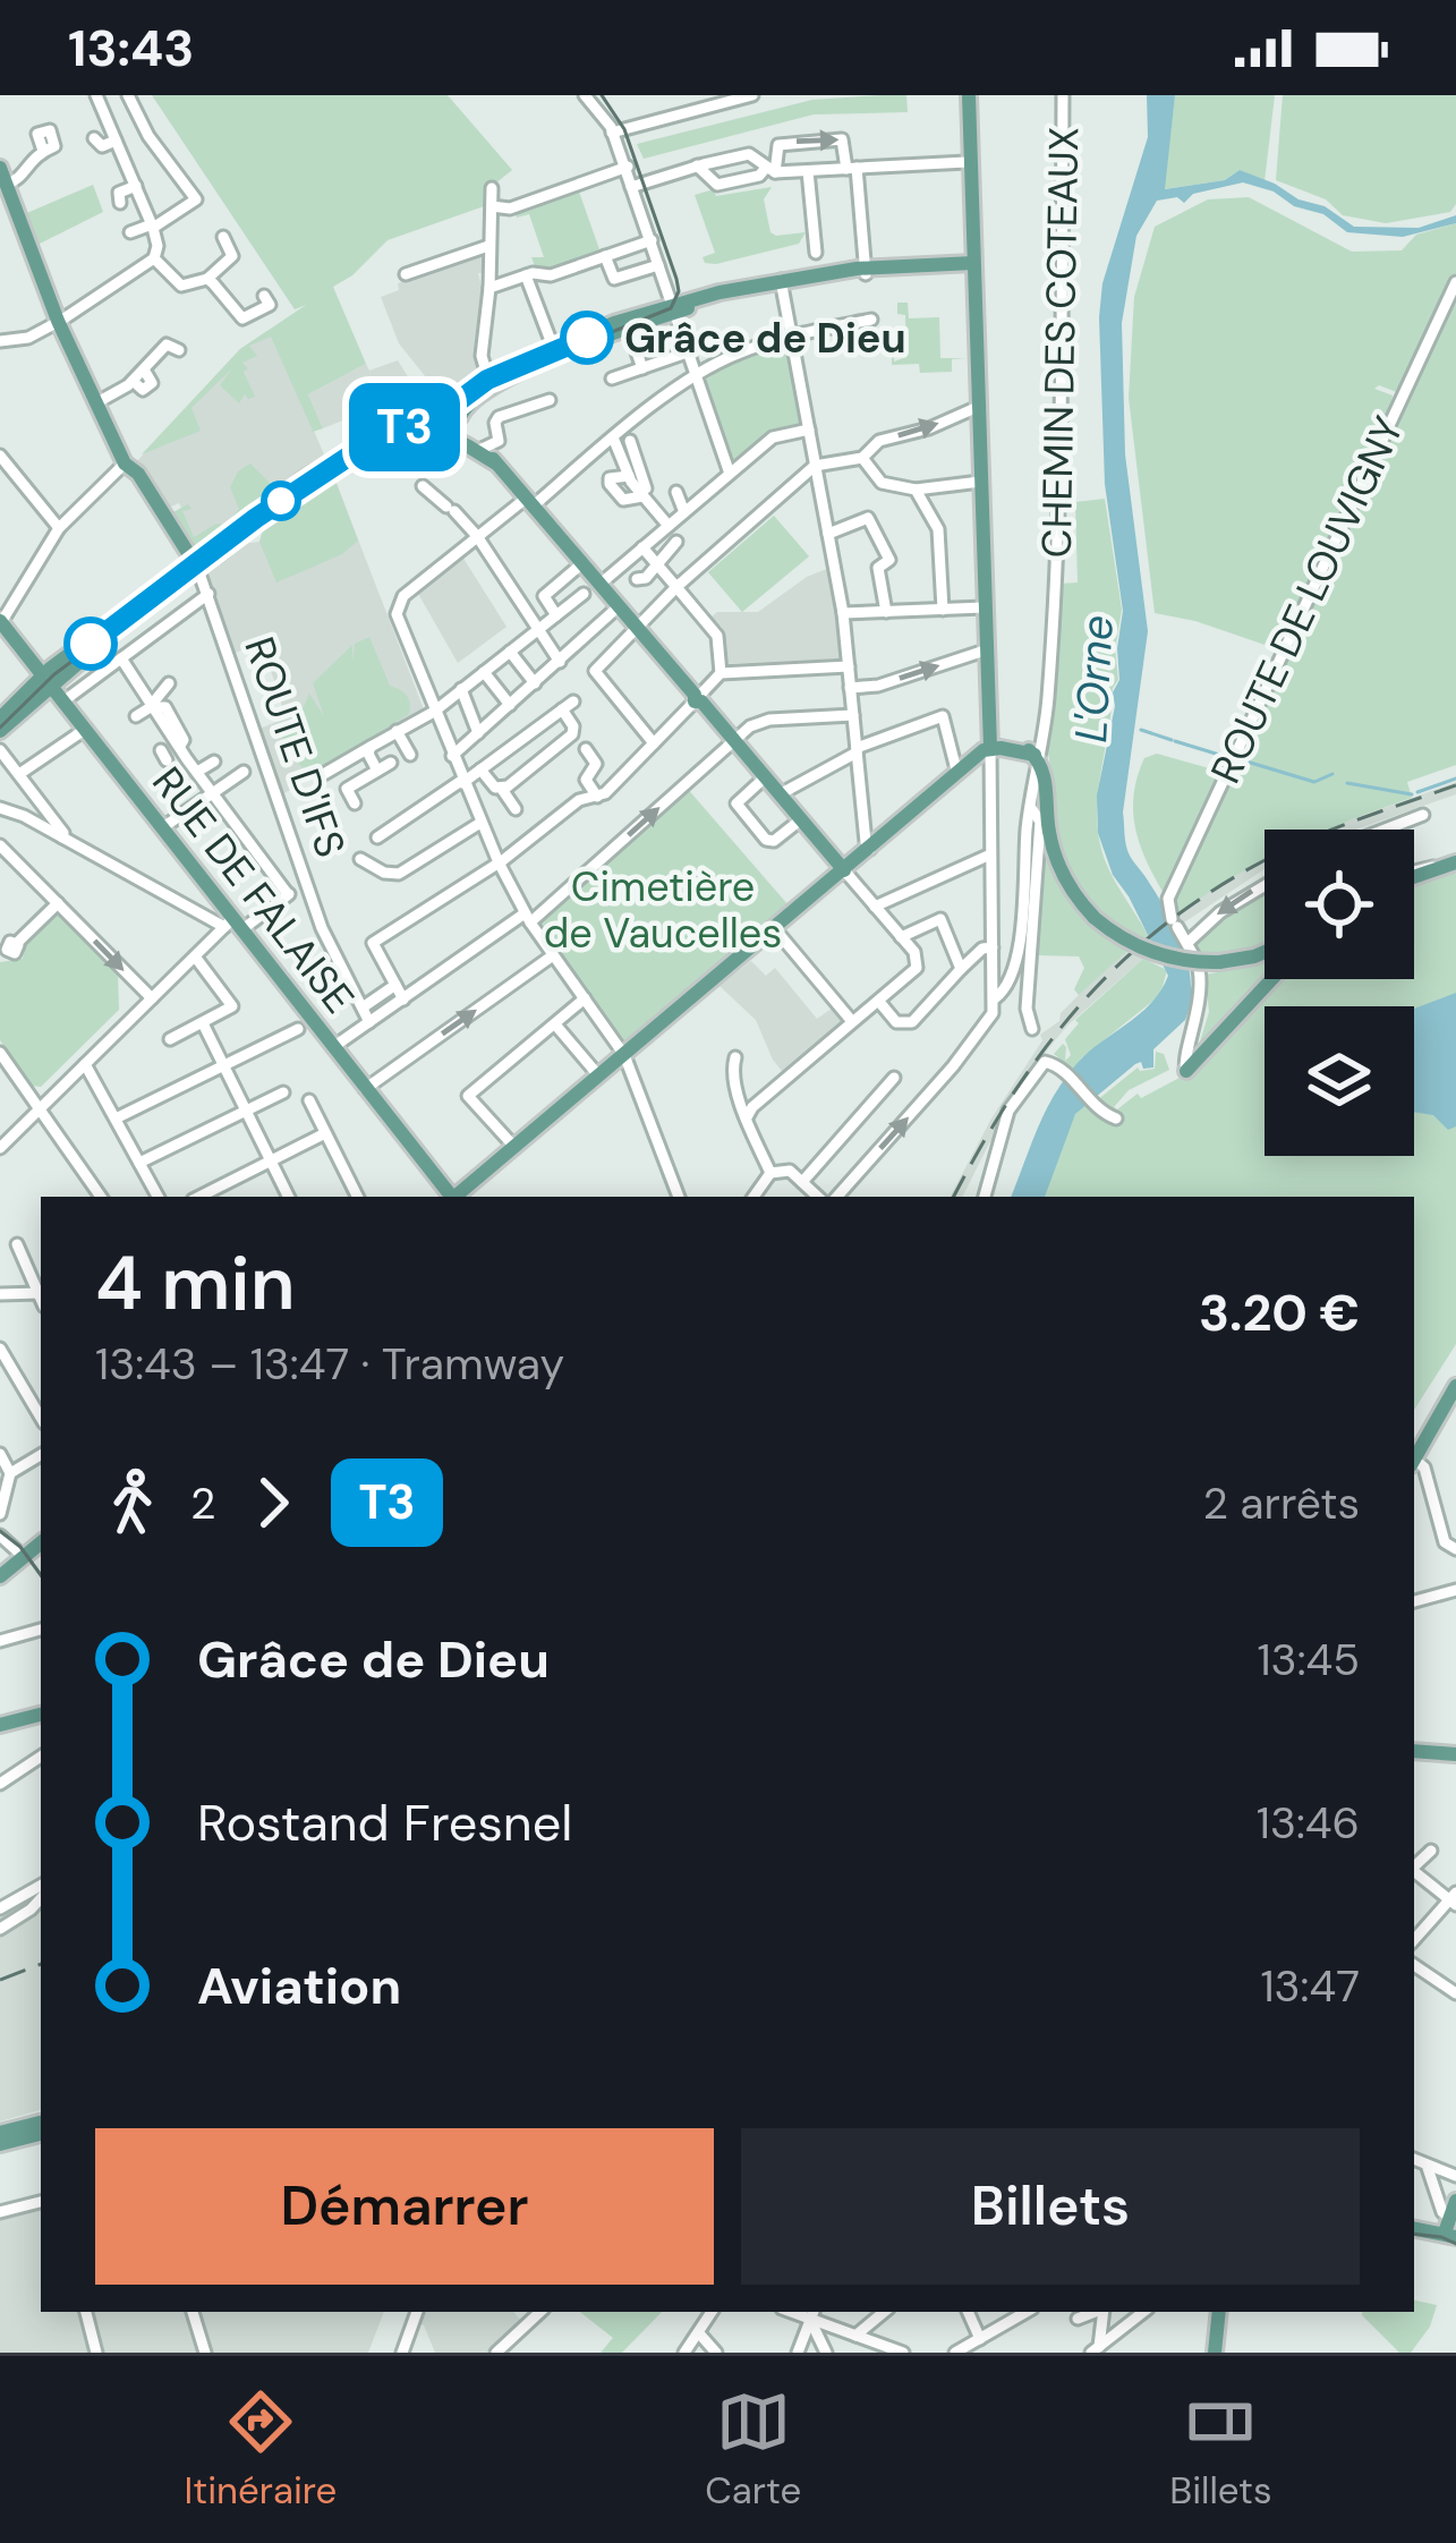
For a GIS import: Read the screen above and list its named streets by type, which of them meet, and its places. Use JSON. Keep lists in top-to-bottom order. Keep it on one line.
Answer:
{"streets":{"main road":["ROUTE D'IFS","RUE DE FALAISE"],"street":["CHEMIN DES COTEAUX","ROUTE DE LOUVIGNY"]},"water":["L'Orne"],"parks":["Cimetière de Vaucelles"],"places":["Grâce de Dieu"],"lines":["tram line T3"],"page":{"status":"13:43","on_map":"T3","heading":["4 min","13:43 – 13:47 · Tramway","3.20 €"],"legs":["2","T3","2 arrêts"],"list":[{"name":"Grâce de Dieu","value":"13:45"},{"name":"Rostand Fresnel","value":"13:46"},{"name":"Aviation","value":"13:47"}],"buttons":["Démarrer","Billets"],"tabs":["Itinéraire","Carte","Billets"]}}
